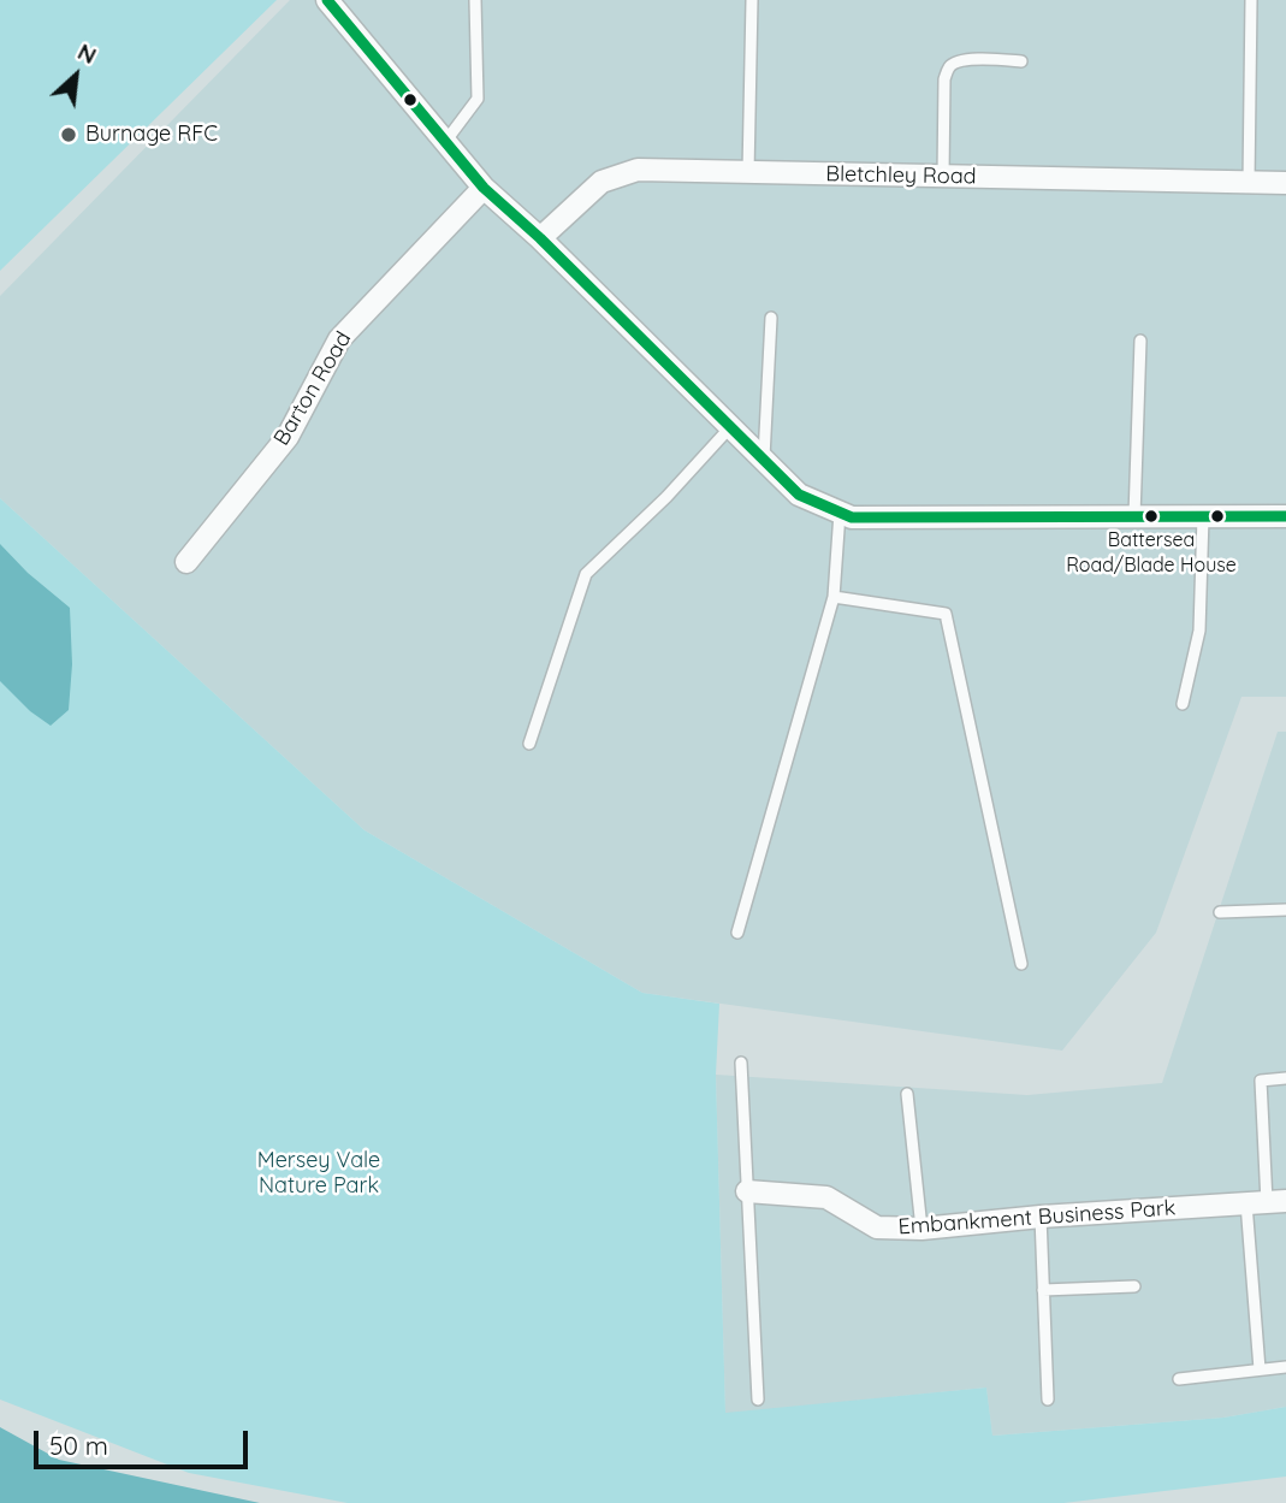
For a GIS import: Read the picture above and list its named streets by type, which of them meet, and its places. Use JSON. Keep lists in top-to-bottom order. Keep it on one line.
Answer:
{"streets":{"street":["Bletchley Road","Barton Road","Embankment Business Park"]},"parks":["Mersey Vale Nature Park"],"places":["Burnage RFC","Battersea Road/Blade House"],"scale_bar":"50 m","north":"top right"}
